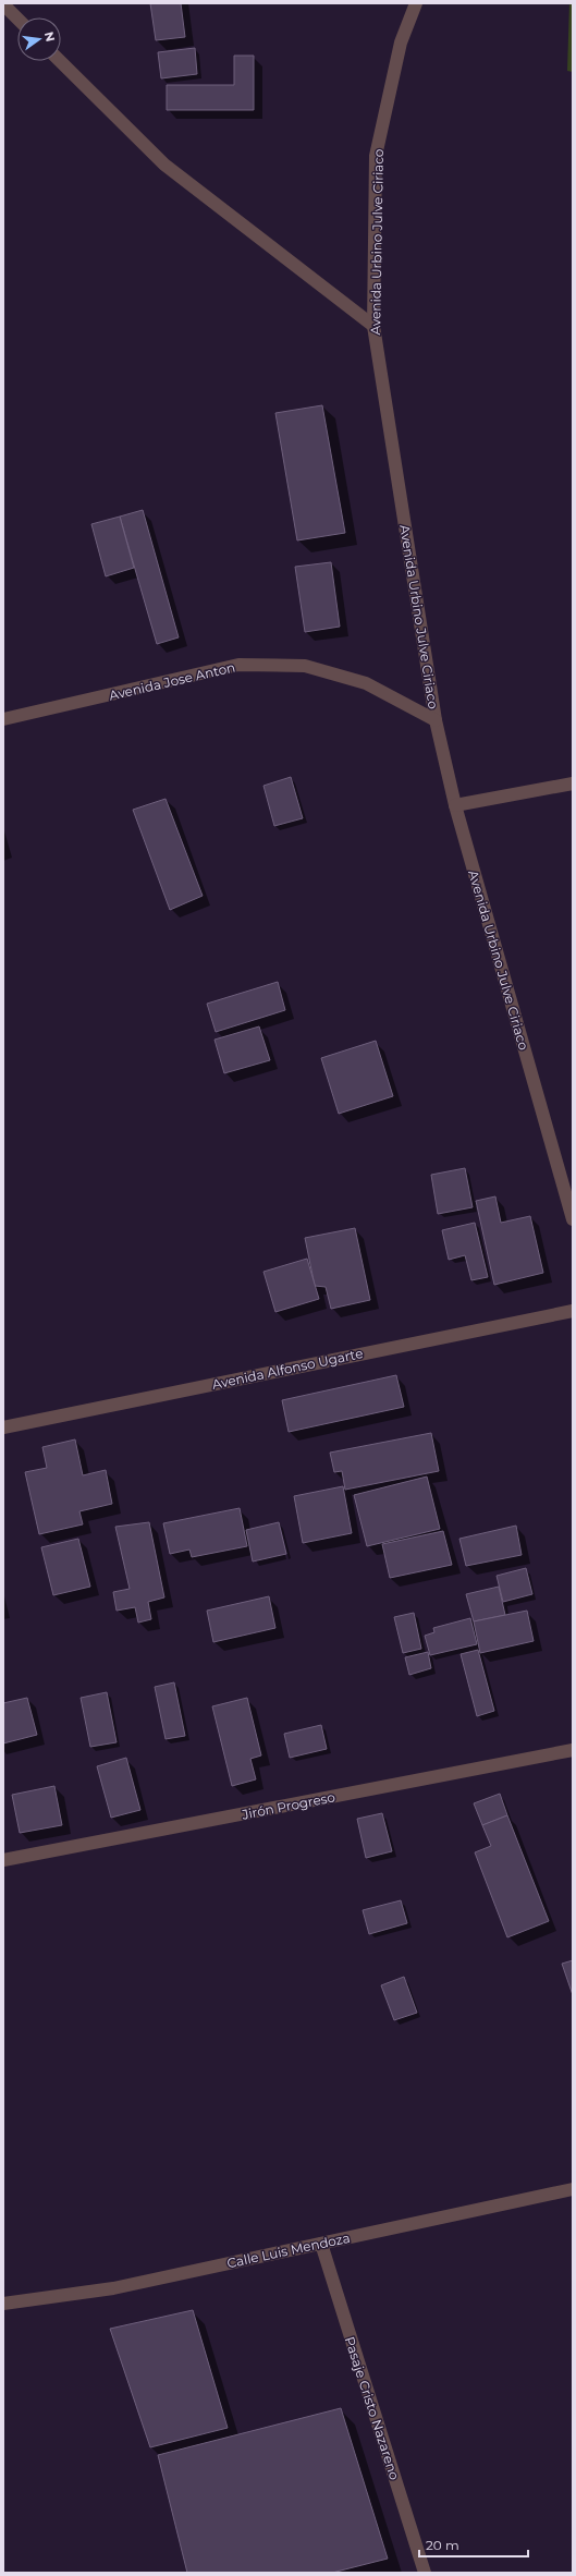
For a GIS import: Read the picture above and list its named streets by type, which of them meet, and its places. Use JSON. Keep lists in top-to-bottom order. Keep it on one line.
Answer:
{"streets":{"street":["Avenida Urbino Julve Ciriaco","Avenida Jose Anton","Avenida Alfonso Ugarte","Jirón Progreso","Calle Luis Mendoza","Pasaje Cristo Nazareno"]},"crossings":[["Avenida Urbino Julve Ciriaco","Avenida Jose Anton"],["Calle Luis Mendoza","Pasaje Cristo Nazareno"]],"scale_bar":"20 m","north":"right"}
